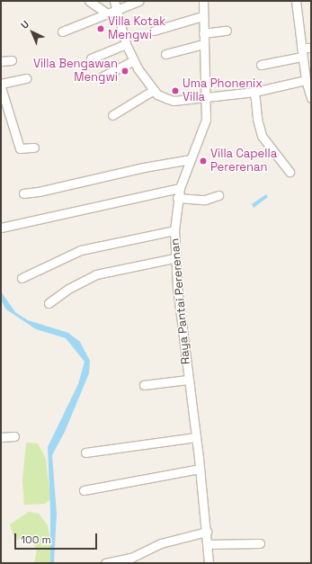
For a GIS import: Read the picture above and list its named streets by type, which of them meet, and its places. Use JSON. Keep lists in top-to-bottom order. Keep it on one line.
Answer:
{"streets":{"street":["Raya Pantai Pererenan"]},"places":["Villa Kotak Mengwi","Villa Bengawan Mengwi","Uma Phonenix Villa","Villa Capella Pererenan"],"scale_bar":"100 m","north":"top left"}
